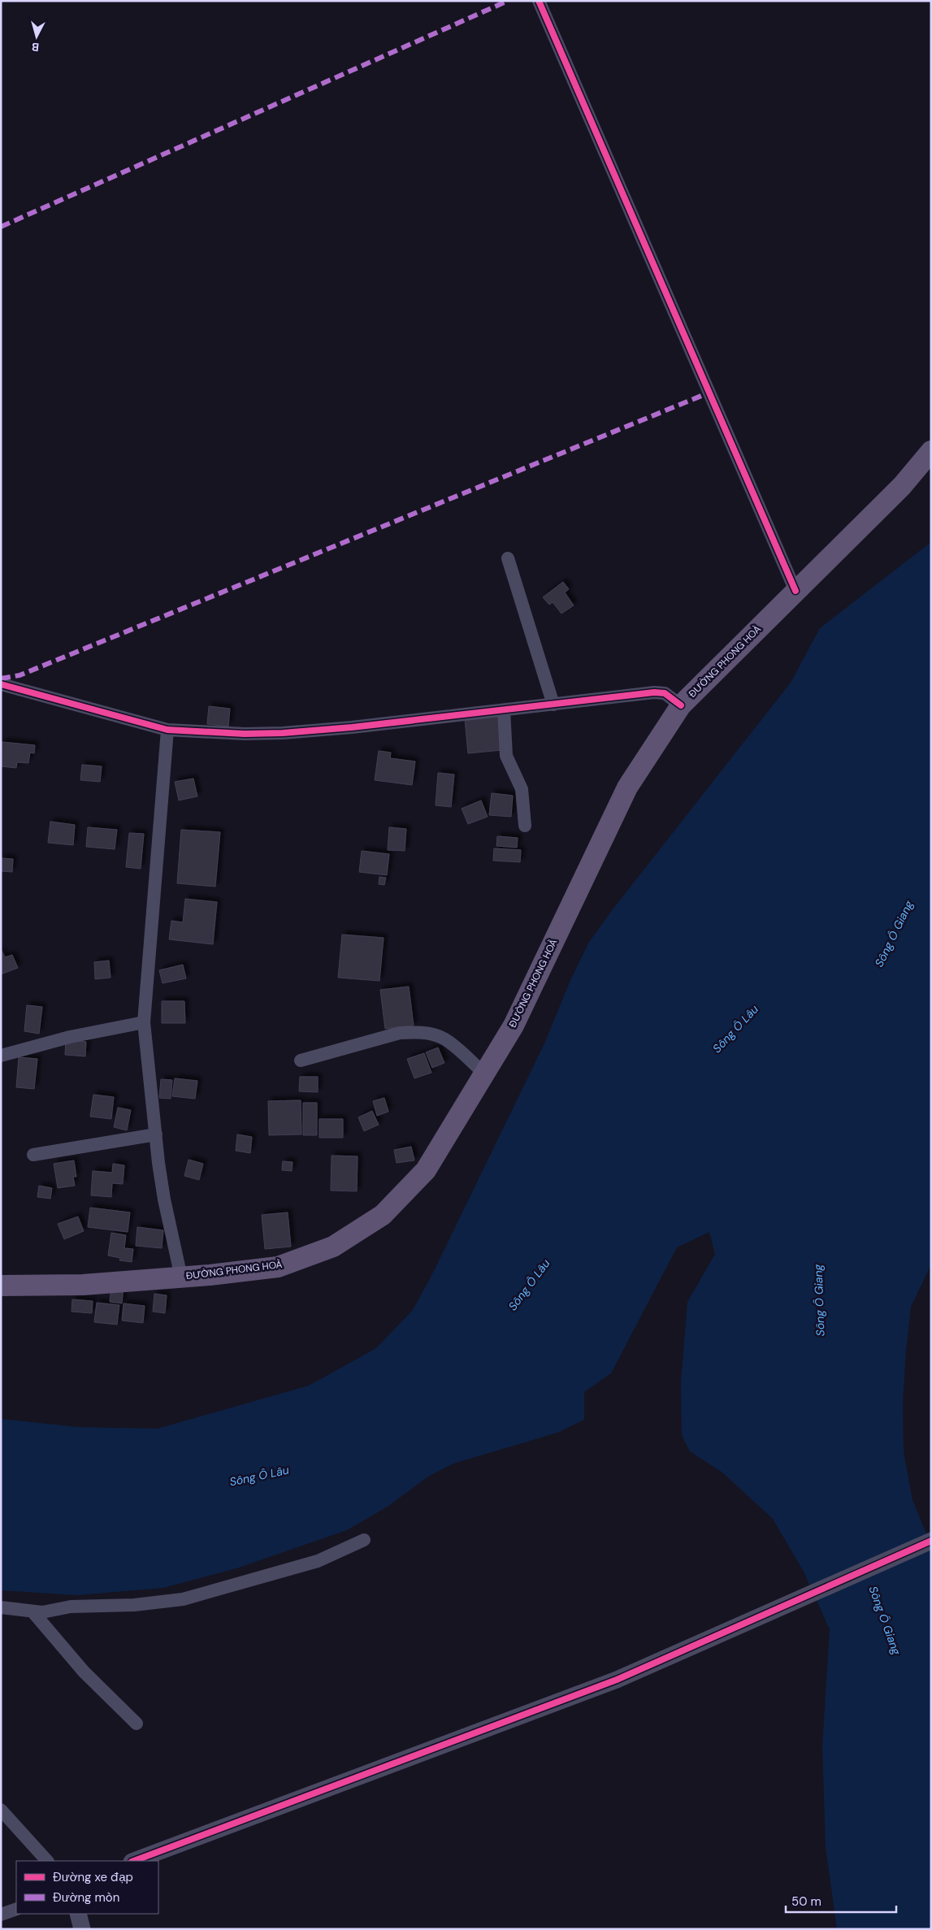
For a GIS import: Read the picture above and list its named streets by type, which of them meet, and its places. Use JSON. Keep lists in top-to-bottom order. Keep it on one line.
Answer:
{"streets":{"main road":["ĐƯỜNG PHONG HOÀ"]},"water":["Sông Ô Giang","Sông Ô Lâu"],"legend":["Đường xe đạp","Đường mòn"],"scale_bar":"50 m","north":"bottom"}
